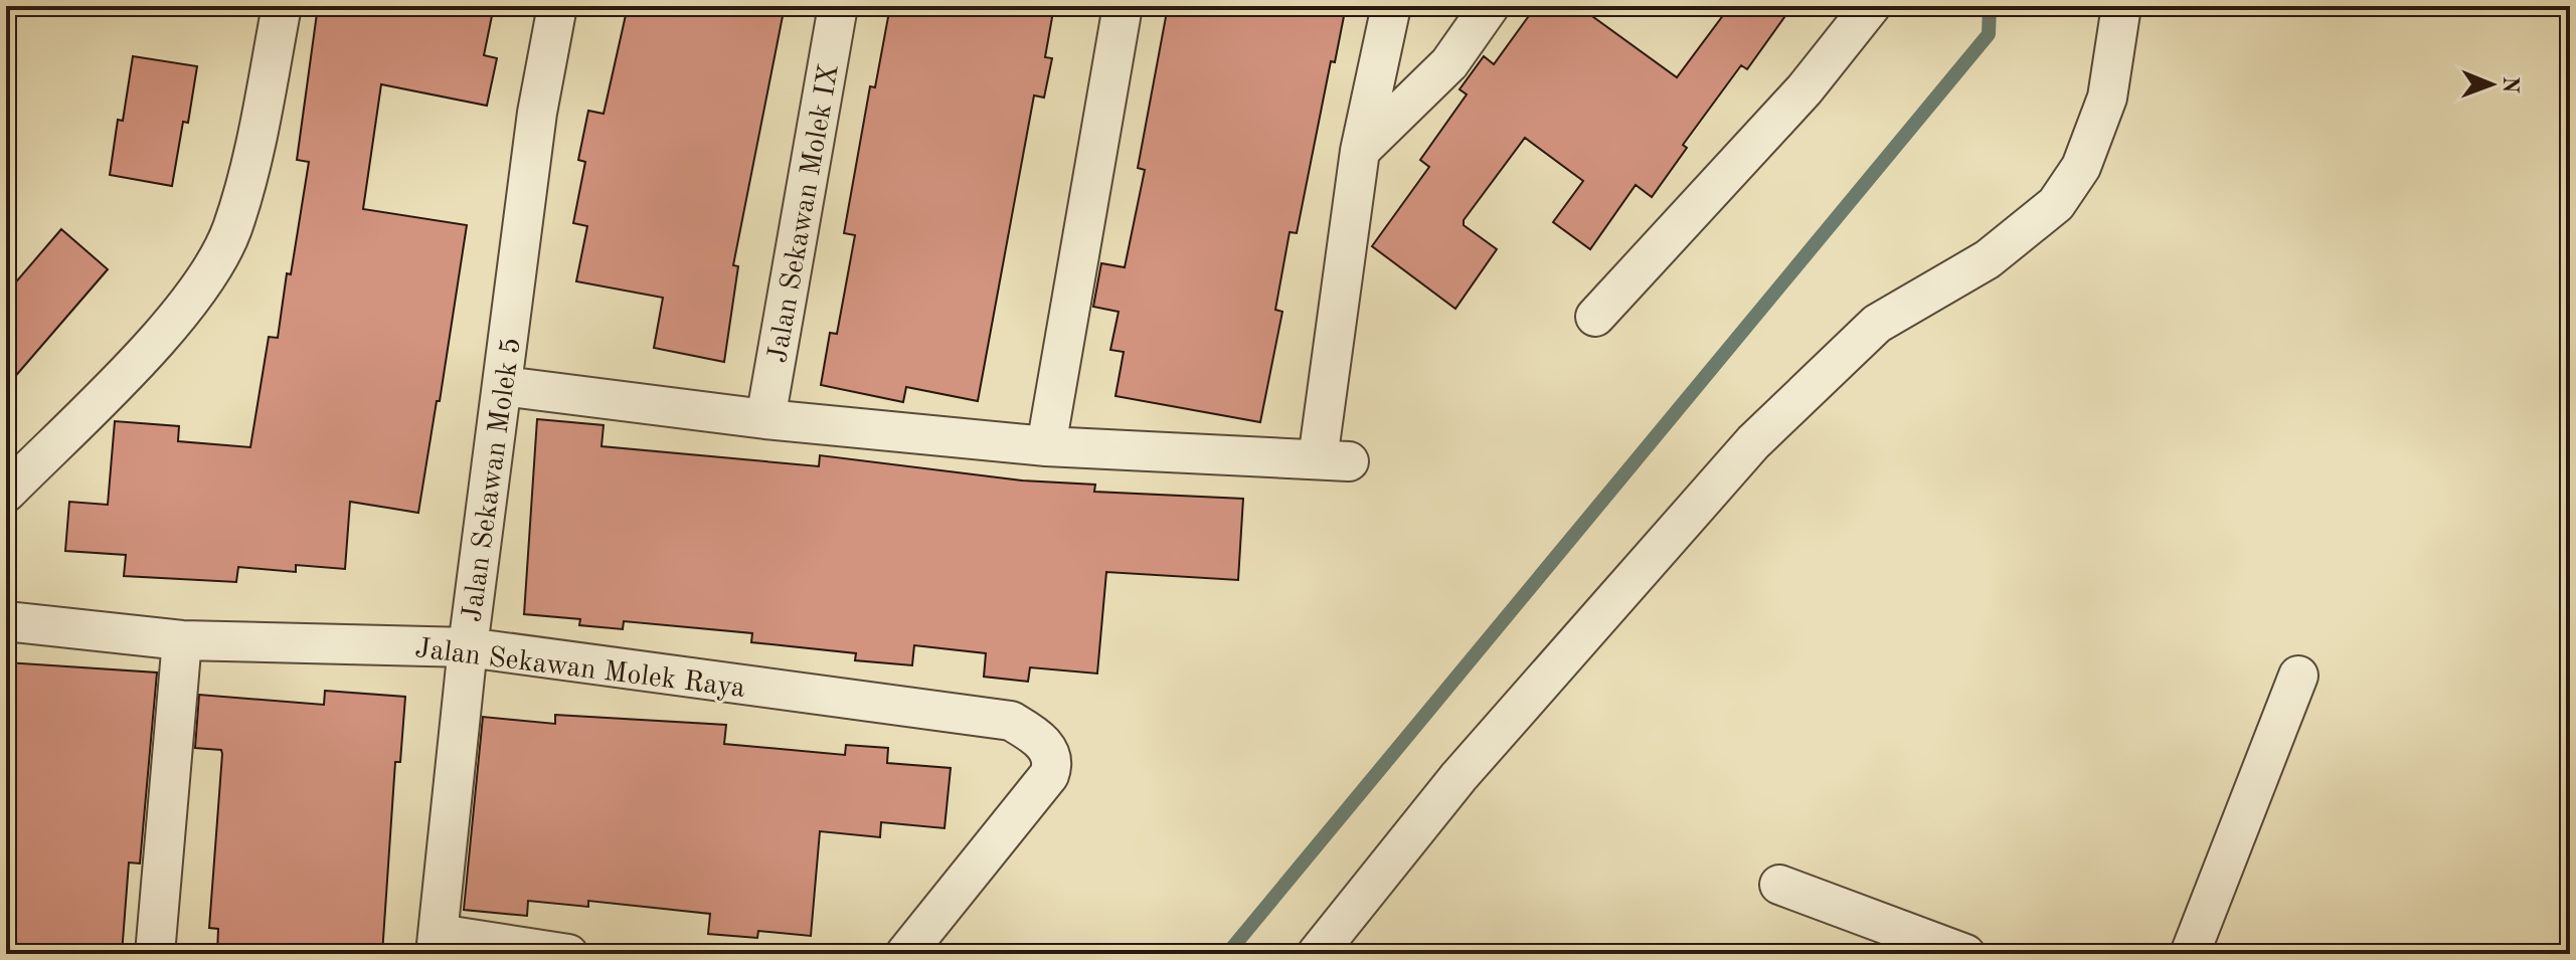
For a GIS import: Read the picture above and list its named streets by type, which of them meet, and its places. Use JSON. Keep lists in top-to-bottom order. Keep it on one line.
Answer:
{"streets":{"street":["Jalan Sekawan Molek IX","Jalan Sekawan Molek 5","Jalan Sekawan Molek Raya"]},"crossings":[["Jalan Sekawan Molek 5","Jalan Sekawan Molek Raya"]],"north":"right"}
